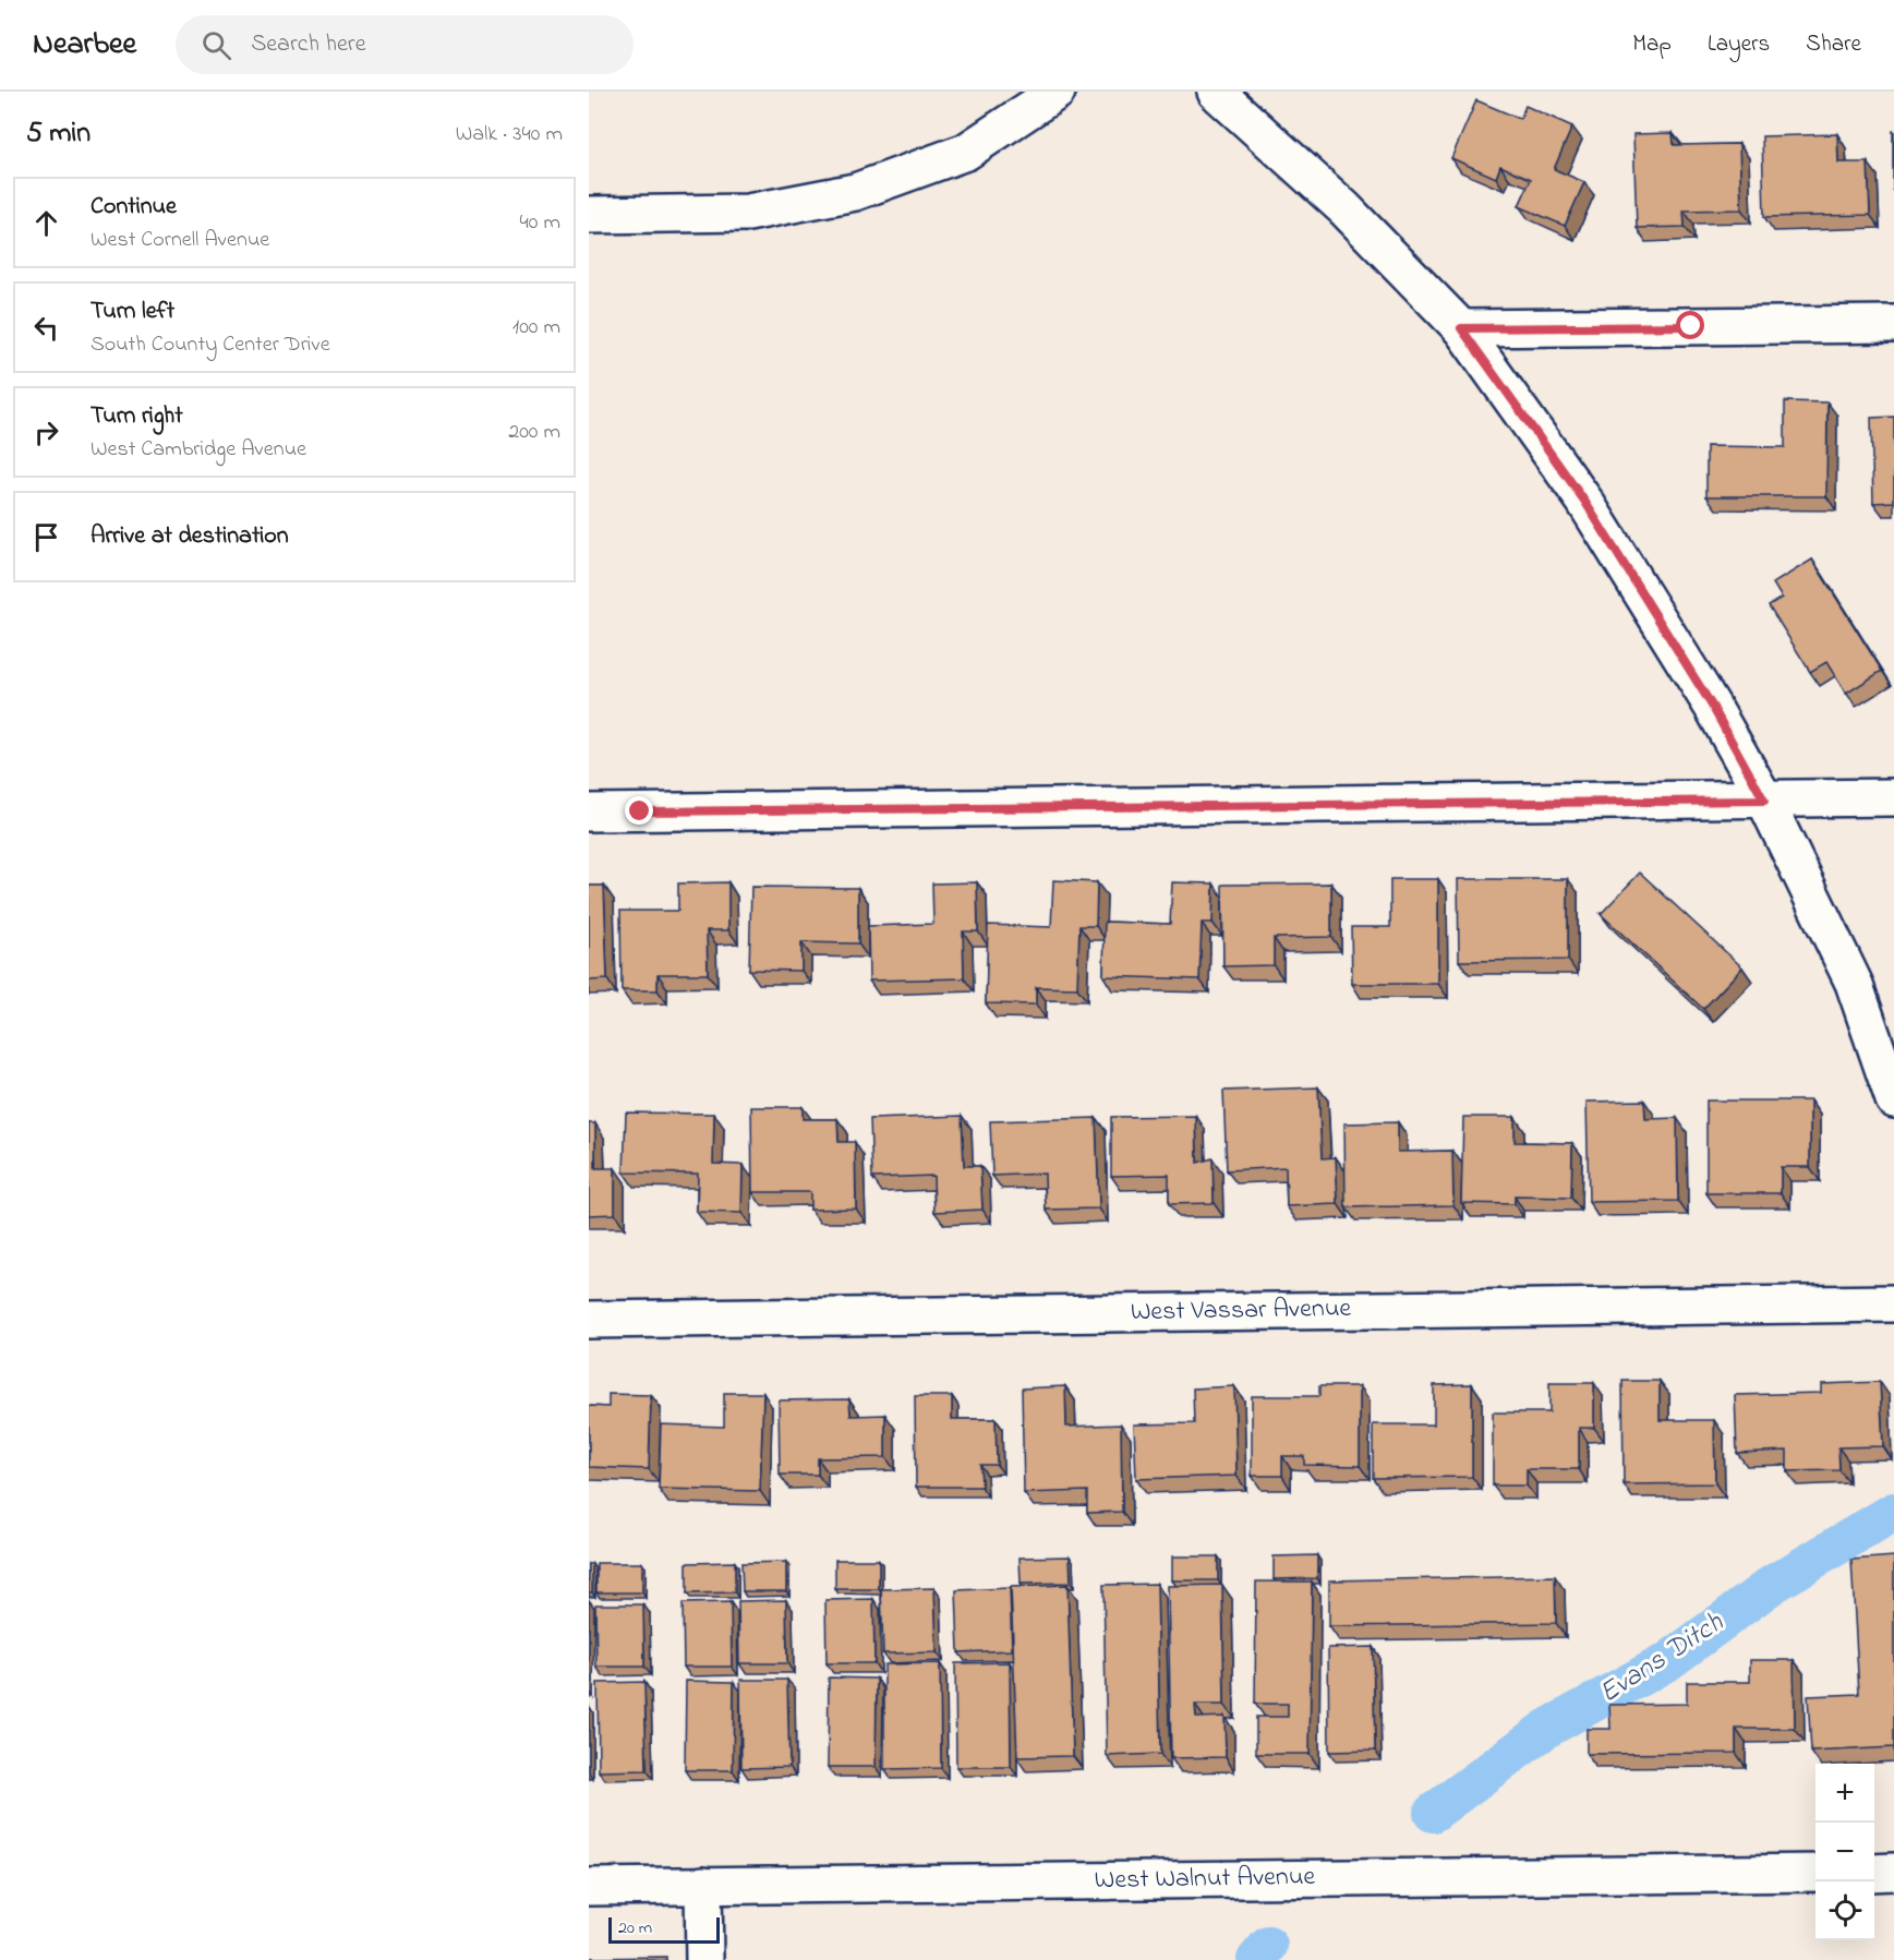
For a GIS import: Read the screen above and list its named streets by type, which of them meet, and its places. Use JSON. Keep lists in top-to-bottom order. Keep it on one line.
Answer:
{"streets":{"street":["West Vassar Avenue","West Walnut Avenue"]},"water":["Evans Ditch"],"scale_bar":"20 m","page":{"header":"Nearbee","search":"Search here","nav":["Map","Layers","Share"],"heading":["5 min","Walk · 340 m"],"list":[["Continue","West Cornell Avenue","40 m"],["Turn left","South County Center Drive","100 m"],["Turn right","West Cambridge Avenue","200 m"],"Arrive at destination"],"map_buttons":["+","−"],"scale":"20 m"}}
